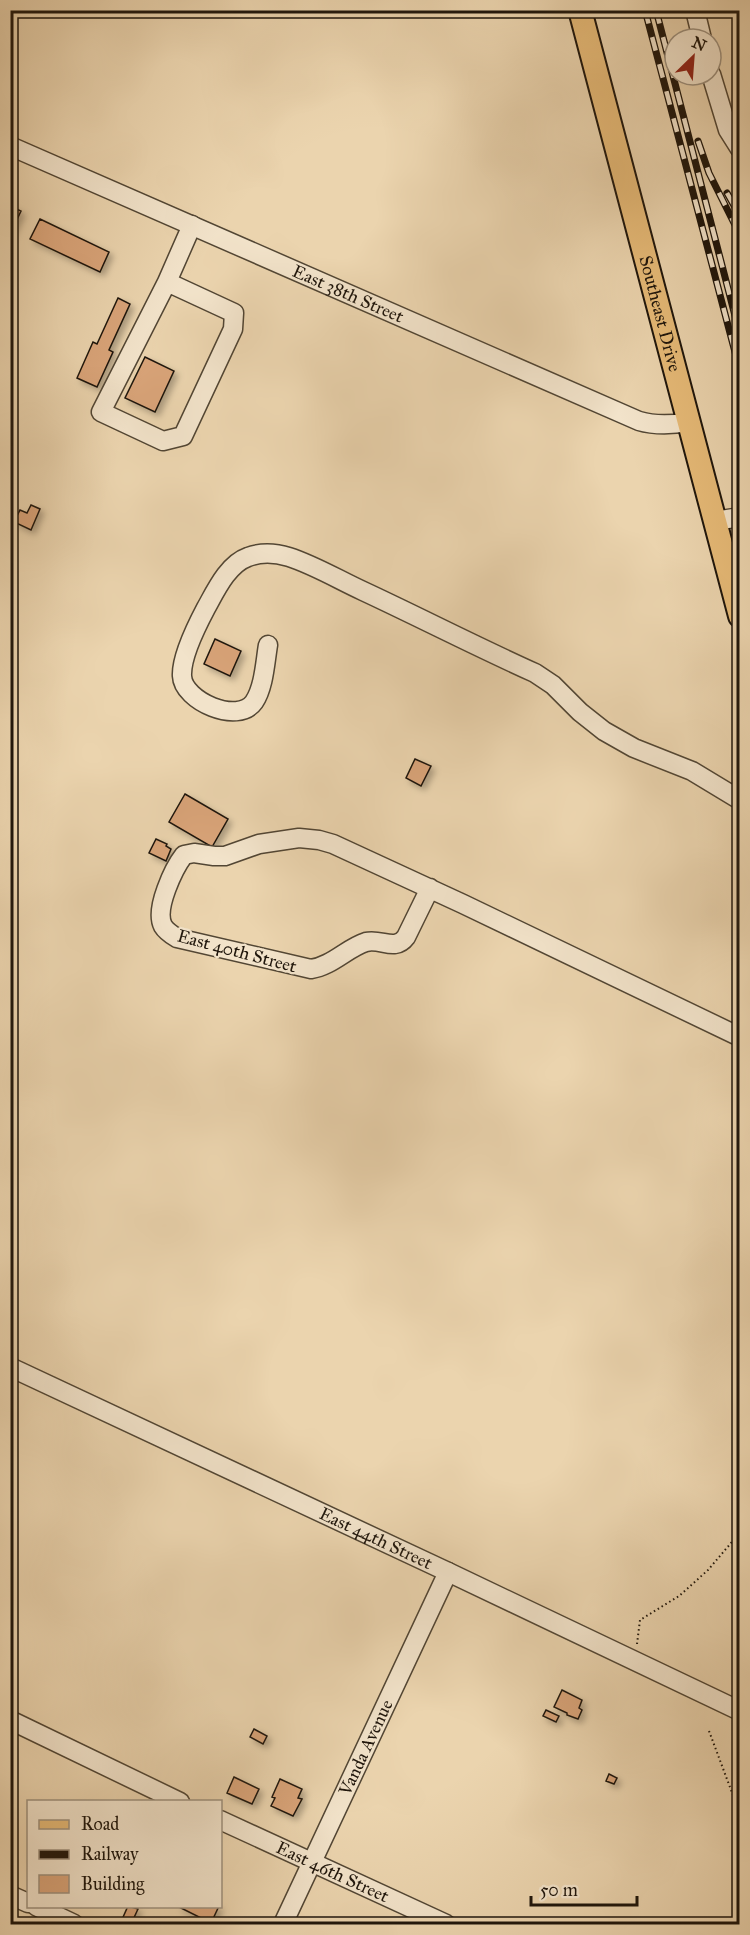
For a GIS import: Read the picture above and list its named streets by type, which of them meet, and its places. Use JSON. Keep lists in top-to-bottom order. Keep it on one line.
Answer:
{"streets":{"main road":["Southeast Drive"],"street":["East 38th Street","East 40th Street","East 44th Street","Vanda Avenue","East 46th Street"]},"crossings":[["East 38th Street","Southeast Drive"],["East 44th Street","Vanda Avenue"],["Vanda Avenue","East 46th Street"]],"legend":["Road","Railway","Building"],"scale_bar":"50 m","north":"top right"}
